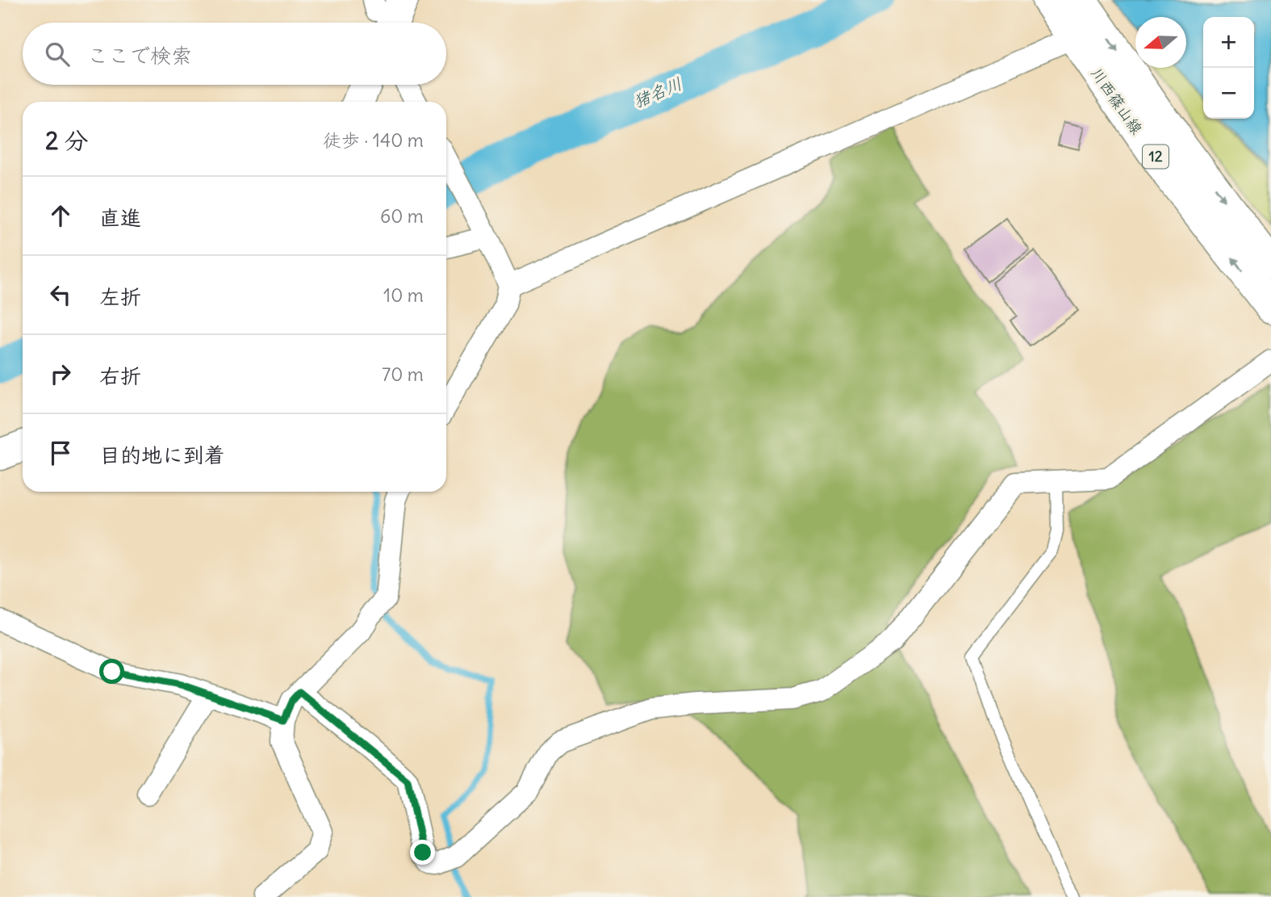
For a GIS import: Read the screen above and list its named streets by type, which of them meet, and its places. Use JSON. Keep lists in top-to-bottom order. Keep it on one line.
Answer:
{"streets":{"main road":["川西篠山線","12"]},"water":["猪名川"],"north":"left","page":{"map_buttons":["+","−"],"search":"ここで検索","heading":["2 分","徒歩 · 140 m"],"list":[["直進","60 m"],["左折","10 m"],["右折","70 m"],"目的地に到着"]}}
